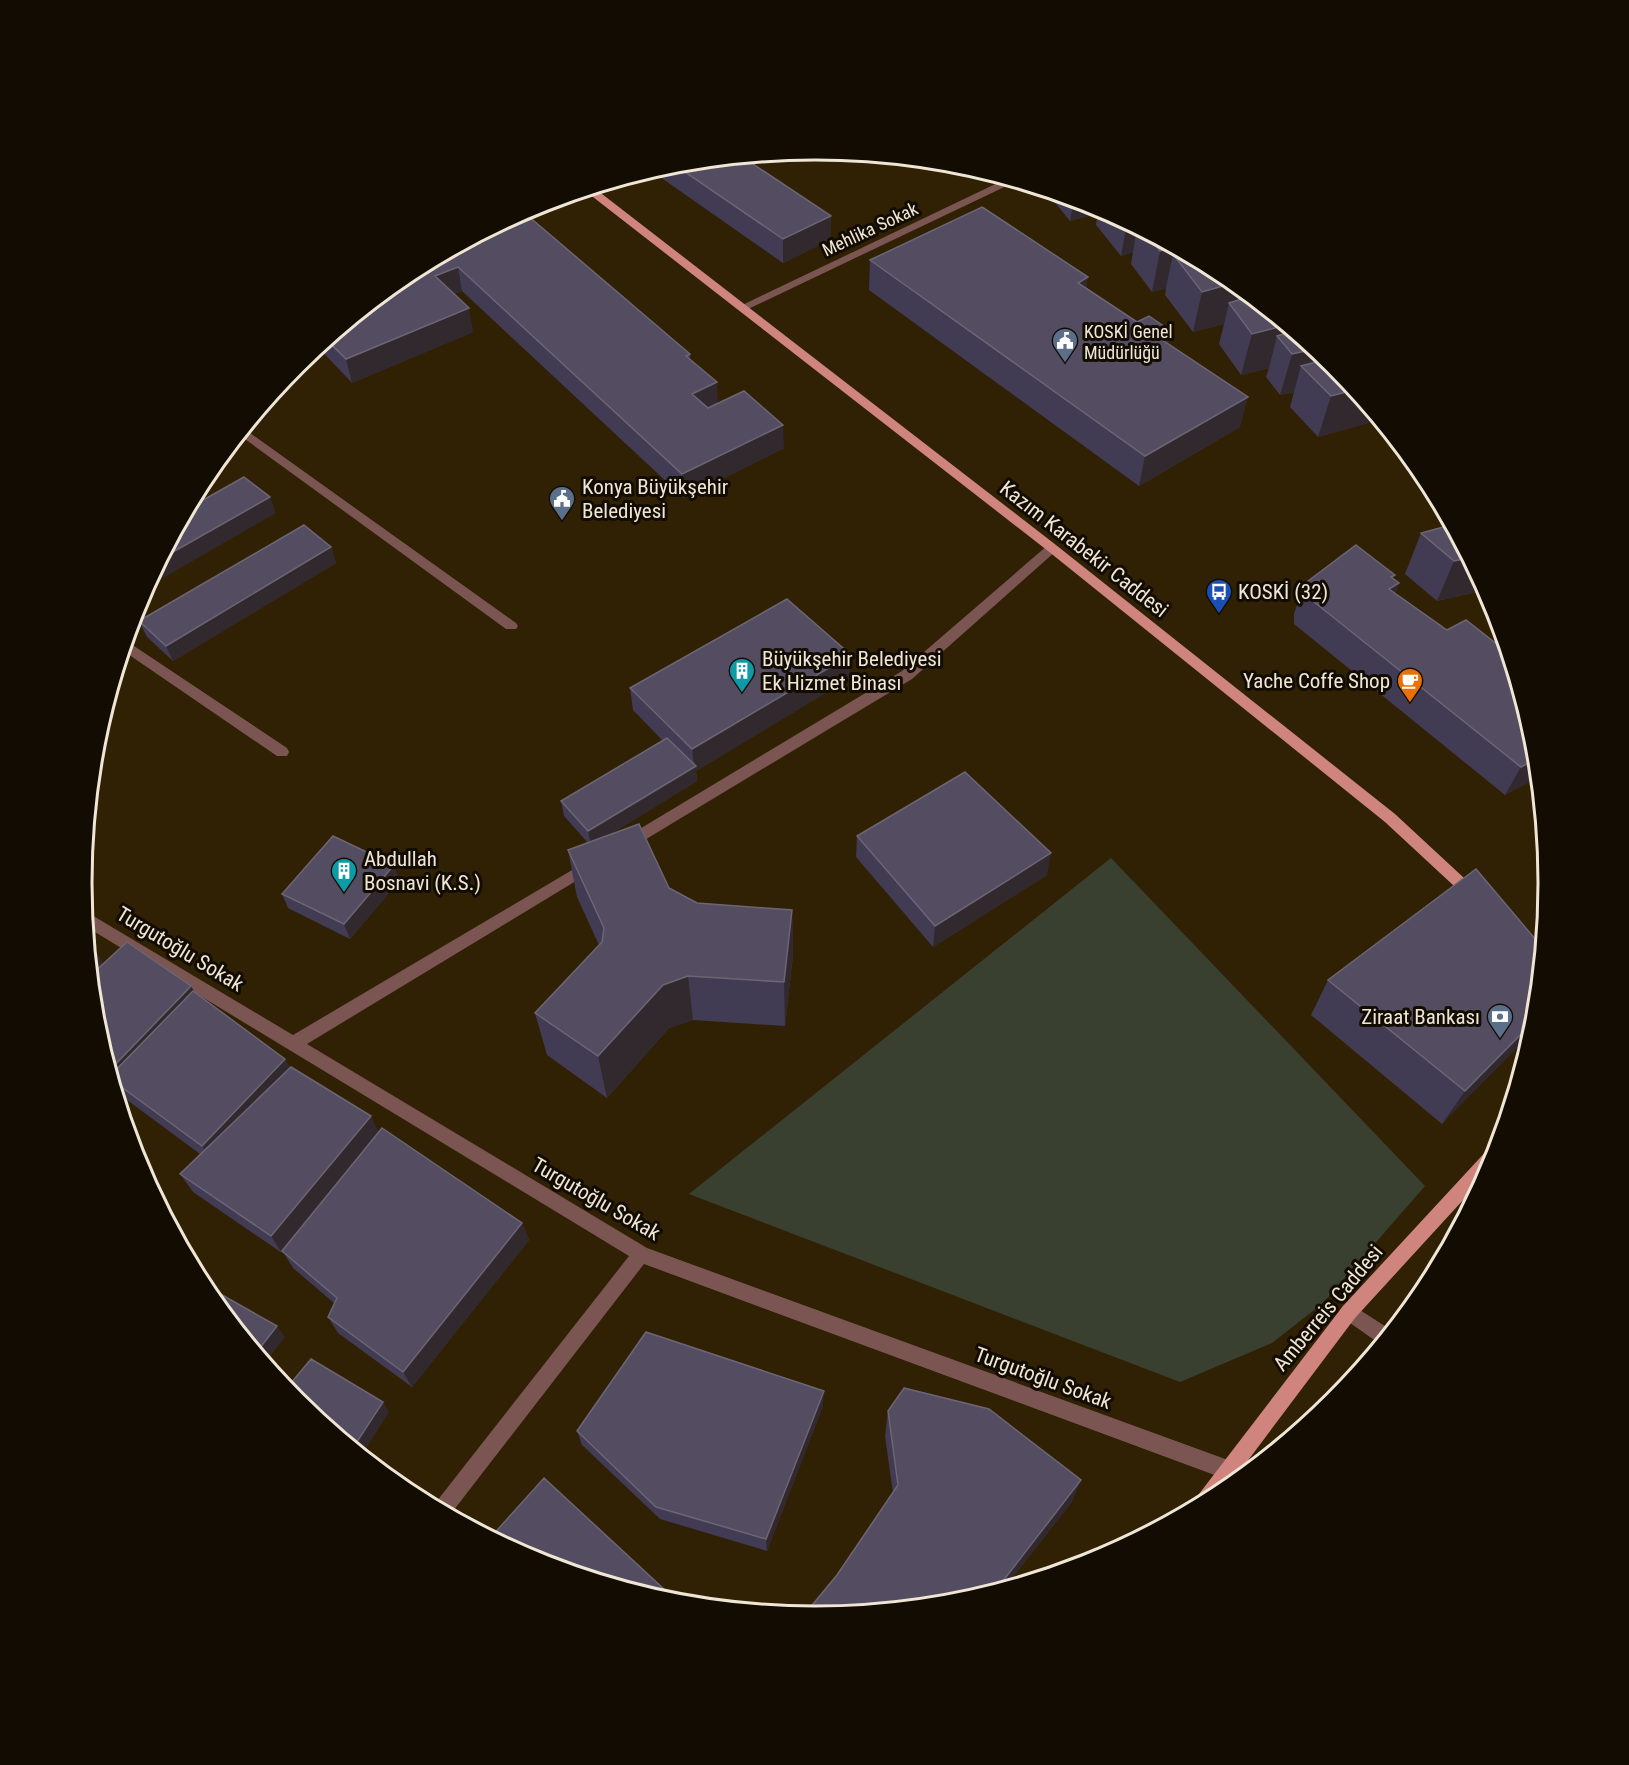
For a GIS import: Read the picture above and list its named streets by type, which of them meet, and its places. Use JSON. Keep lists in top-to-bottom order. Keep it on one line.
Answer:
{"streets":{"main road":["Kazım Karabekir Caddesi","Amberreis Caddesi"],"street":["Mehlika Sokak","Turgutoğlu Sokak"]},"crossings":[["Mehlika Sokak","Kazım Karabekir Caddesi"],["Turgutoğlu Sokak","Amberreis Caddesi"]],"places":{"public building":["KOSKİ Genel Müdürlüğü","Konya Büyükşehir Belediyesi"],"bus stop":["KOSKİ (32)"],"building":["Büyükşehir Belediyesi Ek Hizmet Binası","Abdullah Bosnavi (K.S.)"],"cafe":["Yache Coffe Shop"],"bank":["Ziraat Bankası"]}}
